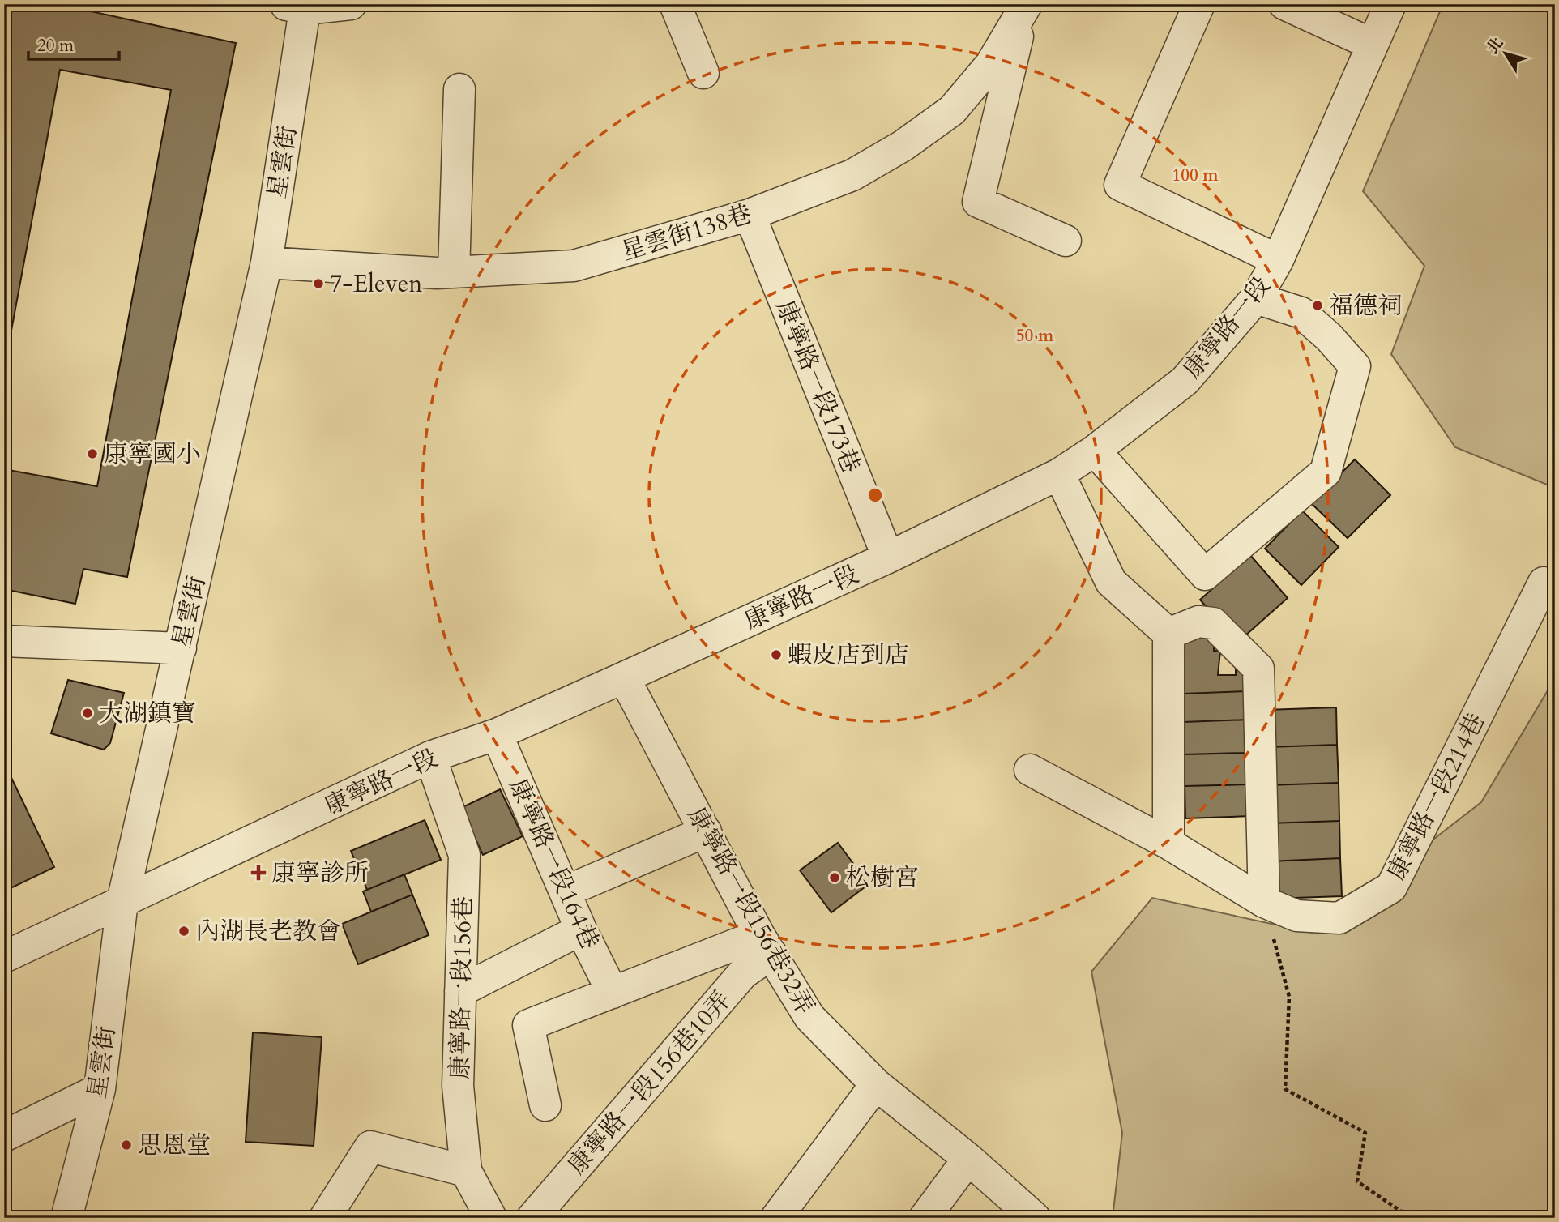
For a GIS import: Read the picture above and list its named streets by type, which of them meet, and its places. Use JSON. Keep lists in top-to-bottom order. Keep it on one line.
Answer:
{"streets":{"street":["星雲街","星雲街138巷","康寧路一段","康寧路一段173巷","康寧路一段214巷","康寧路一段164巷","康寧路一段156巷32弄","康寧路一段156巷","康寧路一段156巷10弄"]},"crossings":[["星雲街","星雲街138巷"],["星雲街","康寧路一段"],["星雲街138巷","康寧路一段173巷"],["康寧路一段","康寧路一段173巷"],["康寧路一段","康寧路一段164巷"],["康寧路一段","康寧路一段156巷32弄"],["康寧路一段","康寧路一段156巷"],["康寧路一段156巷32弄","康寧路一段156巷10弄"]],"places":{"other":["7-Eleven","福德祠","康寧國小","蝦皮店到店","大湖鎮寶","松樹宮","內湖長老教會","思恩堂"],"health":["康寧診所"]},"scale_bar":"20 m","north":"top left","rings":["100 m","50 m"]}
